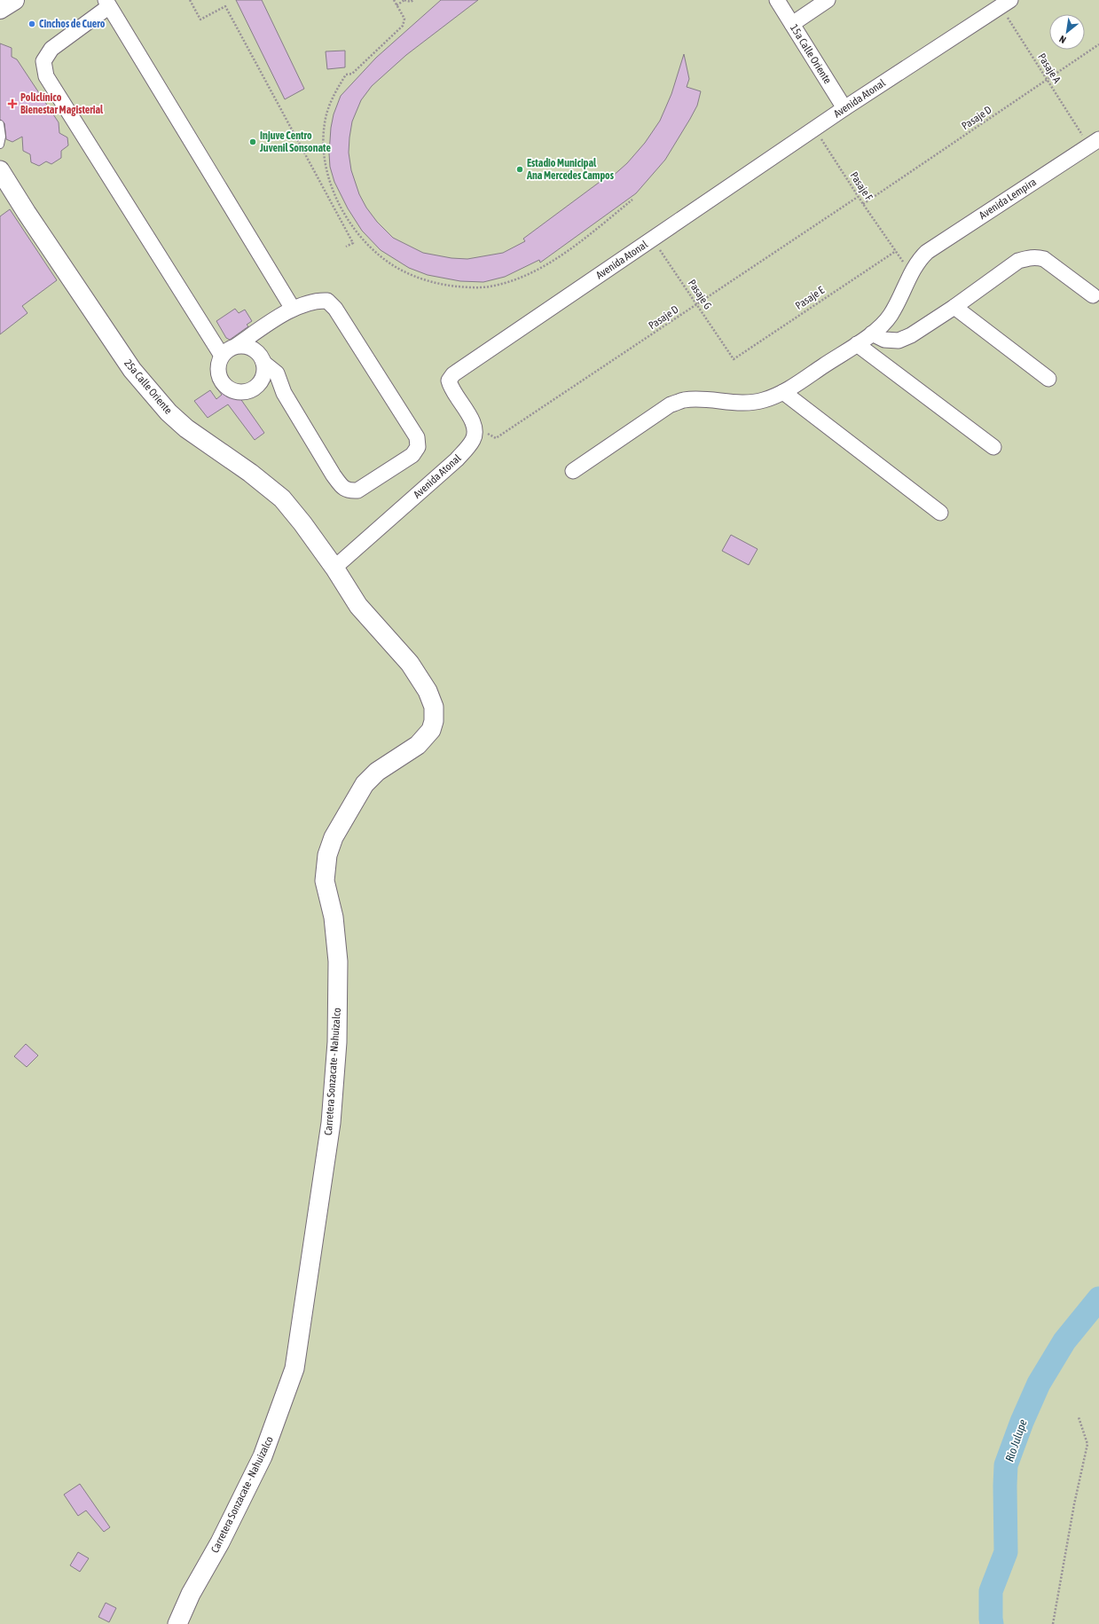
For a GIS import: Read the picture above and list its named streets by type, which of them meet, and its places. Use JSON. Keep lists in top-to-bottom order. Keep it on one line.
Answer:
{"streets":{"street":["15a Calle Oriente","Avenida Atonal","Avenida Lempira","25a Calle Oriente","Carretera Sonzacate - Nahuizalco"],"path":["Pasaje A","Pasaje D","Pasaje F","Pasaje G","Pasaje E"]},"crossings":[["15a Calle Oriente","Avenida Atonal"],["Pasaje A","Avenida Atonal"],["Pasaje A","Pasaje D"],["Pasaje A","Avenida Lempira"],["Avenida Atonal","Pasaje D"],["Avenida Atonal","Pasaje F"],["Avenida Atonal","Pasaje G"],["Avenida Atonal","25a Calle Oriente"],["Avenida Atonal","Carretera Sonzacate - Nahuizalco"],["Pasaje D","Pasaje F"],["Pasaje D","Pasaje G"],["Pasaje F","Pasaje E"],["Pasaje G","Pasaje E"],["25a Calle Oriente","Carretera Sonzacate - Nahuizalco"]],"water":["Río Julupe"],"places":{"other":["Cinchos de Cuero","Injuve Centro Juvenil Sonsonate","Estadio Municipal Ana Mercedes Campos"],"health":["Policlínico Bienestar Magisterial"]},"north":"bottom left"}
